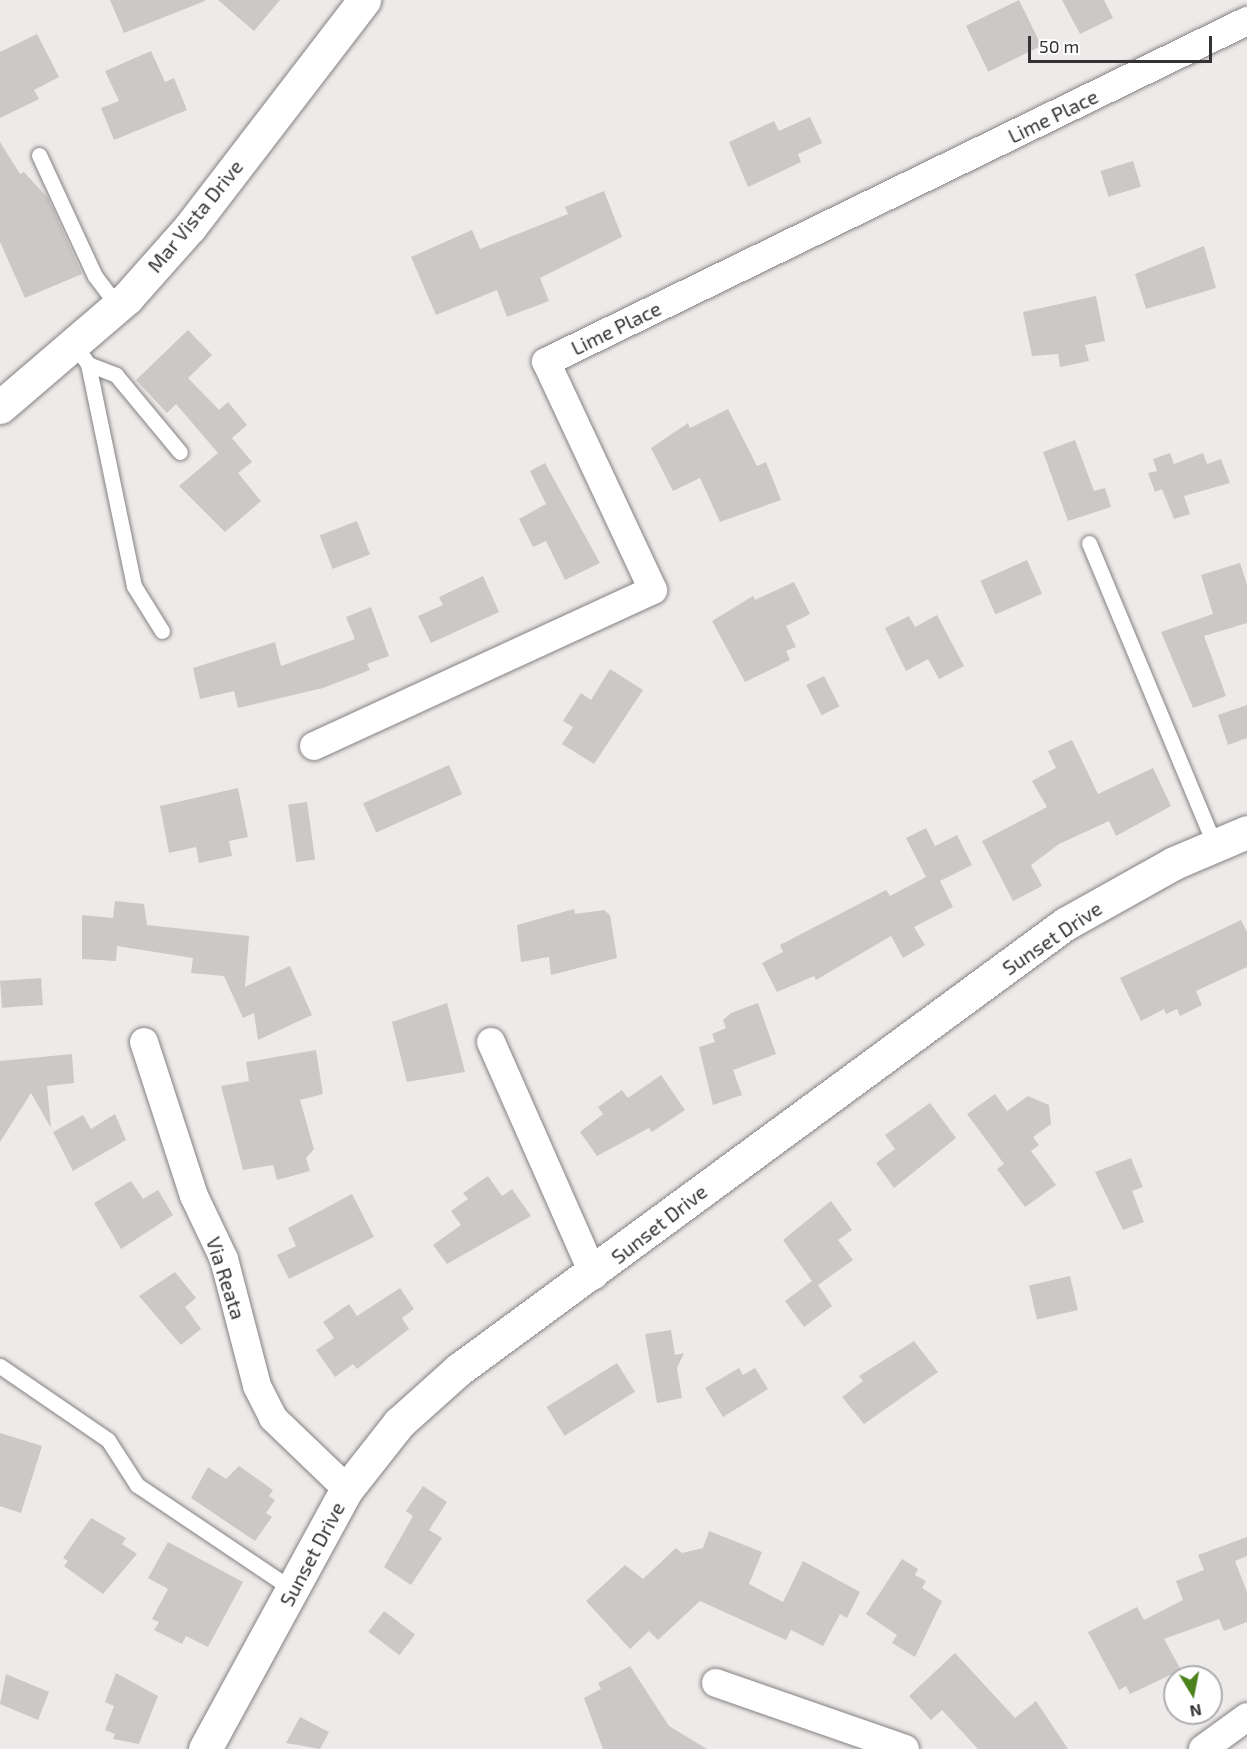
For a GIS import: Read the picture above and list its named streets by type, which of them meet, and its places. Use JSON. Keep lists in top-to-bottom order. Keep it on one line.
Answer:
{"streets":{"main road":["Mar Vista Drive","Sunset Drive"],"street":["Lime Place","Via Reata"]},"crossings":[["Sunset Drive","Via Reata"]],"scale_bar":"50 m","north":"bottom"}
